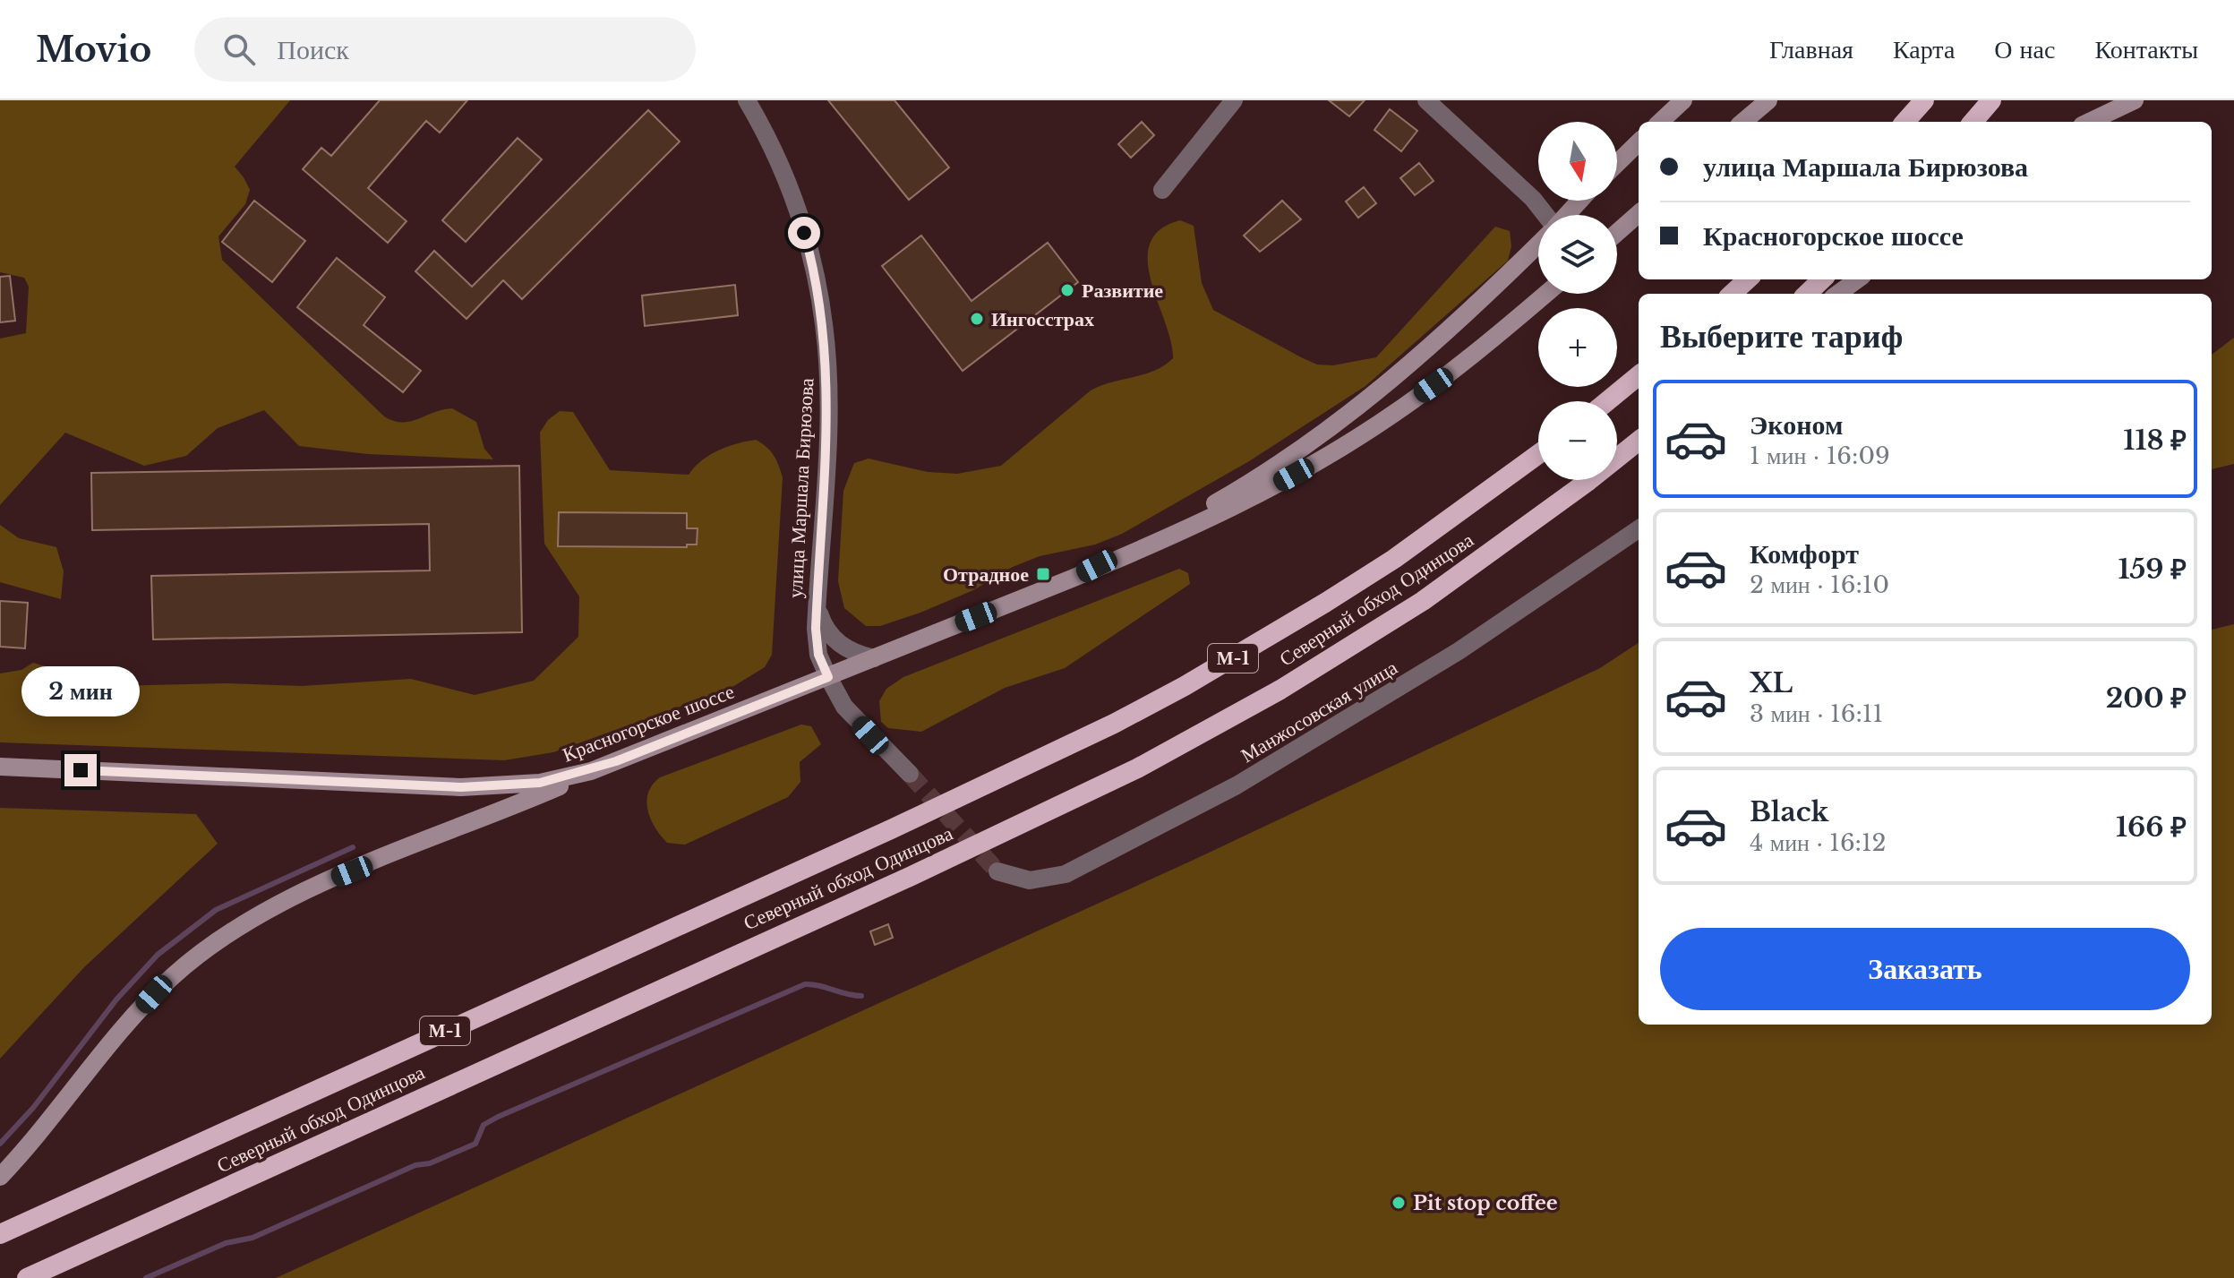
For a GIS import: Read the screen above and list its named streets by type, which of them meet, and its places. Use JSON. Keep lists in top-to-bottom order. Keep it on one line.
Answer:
{"streets":{"highway":["Северный обход Одинцова","М-1"],"main road":["Красногорское шоссе"],"street":["улица Маршала Бирюзова","Манжосовская улица"]},"crossings":[["улица Маршала Бирюзова","Красногорское шоссе"]],"places":{"other":["Развитие","Ингосстрах","Pit stop coffee"],"transit":["Отрадное"]},"north":"bottom","page":{"header":"Movio","search":"Поиск","nav":["Главная","Карта","О нас","Контакты"],"map_buttons":["+","−"],"banner":["улица Маршала Бирюзова","Красногорское шоссе"],"heading":"Выберите тариф","list":[{"name":"Эконом","note":"1 мин · 16:09","value":"118 ₽"},{"name":"Комфорт","note":"2 мин · 16:10","value":"159 ₽"},{"name":"XL","note":"3 мин · 16:11","value":"200 ₽"},{"name":"Black","note":"4 мин · 16:12","value":"166 ₽"}],"bubble":"2 мин","buttons":"Заказать"}}
